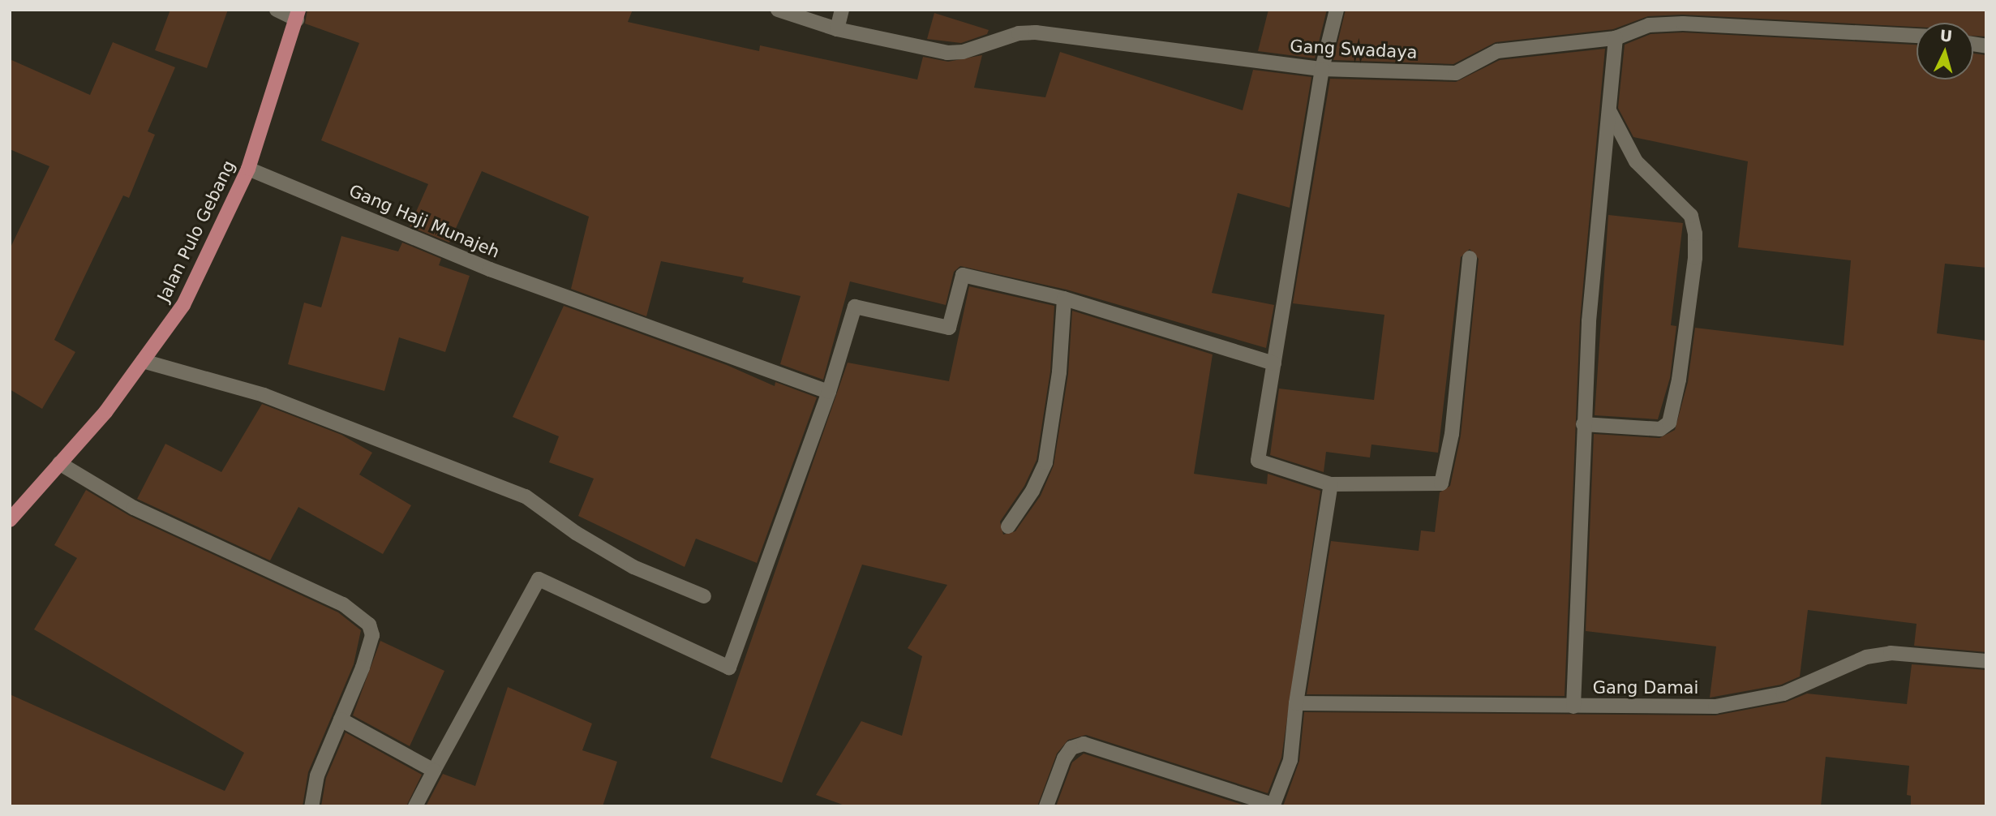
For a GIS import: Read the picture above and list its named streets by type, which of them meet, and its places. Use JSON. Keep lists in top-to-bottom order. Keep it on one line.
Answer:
{"streets":{"main road":["Jalan Pulo Gebang"],"street":["Gang Swadaya","Gang Haji Munajeh","Gang Damai"]},"crossings":[["Gang Haji Munajeh","Jalan Pulo Gebang"]],"north":"top"}
